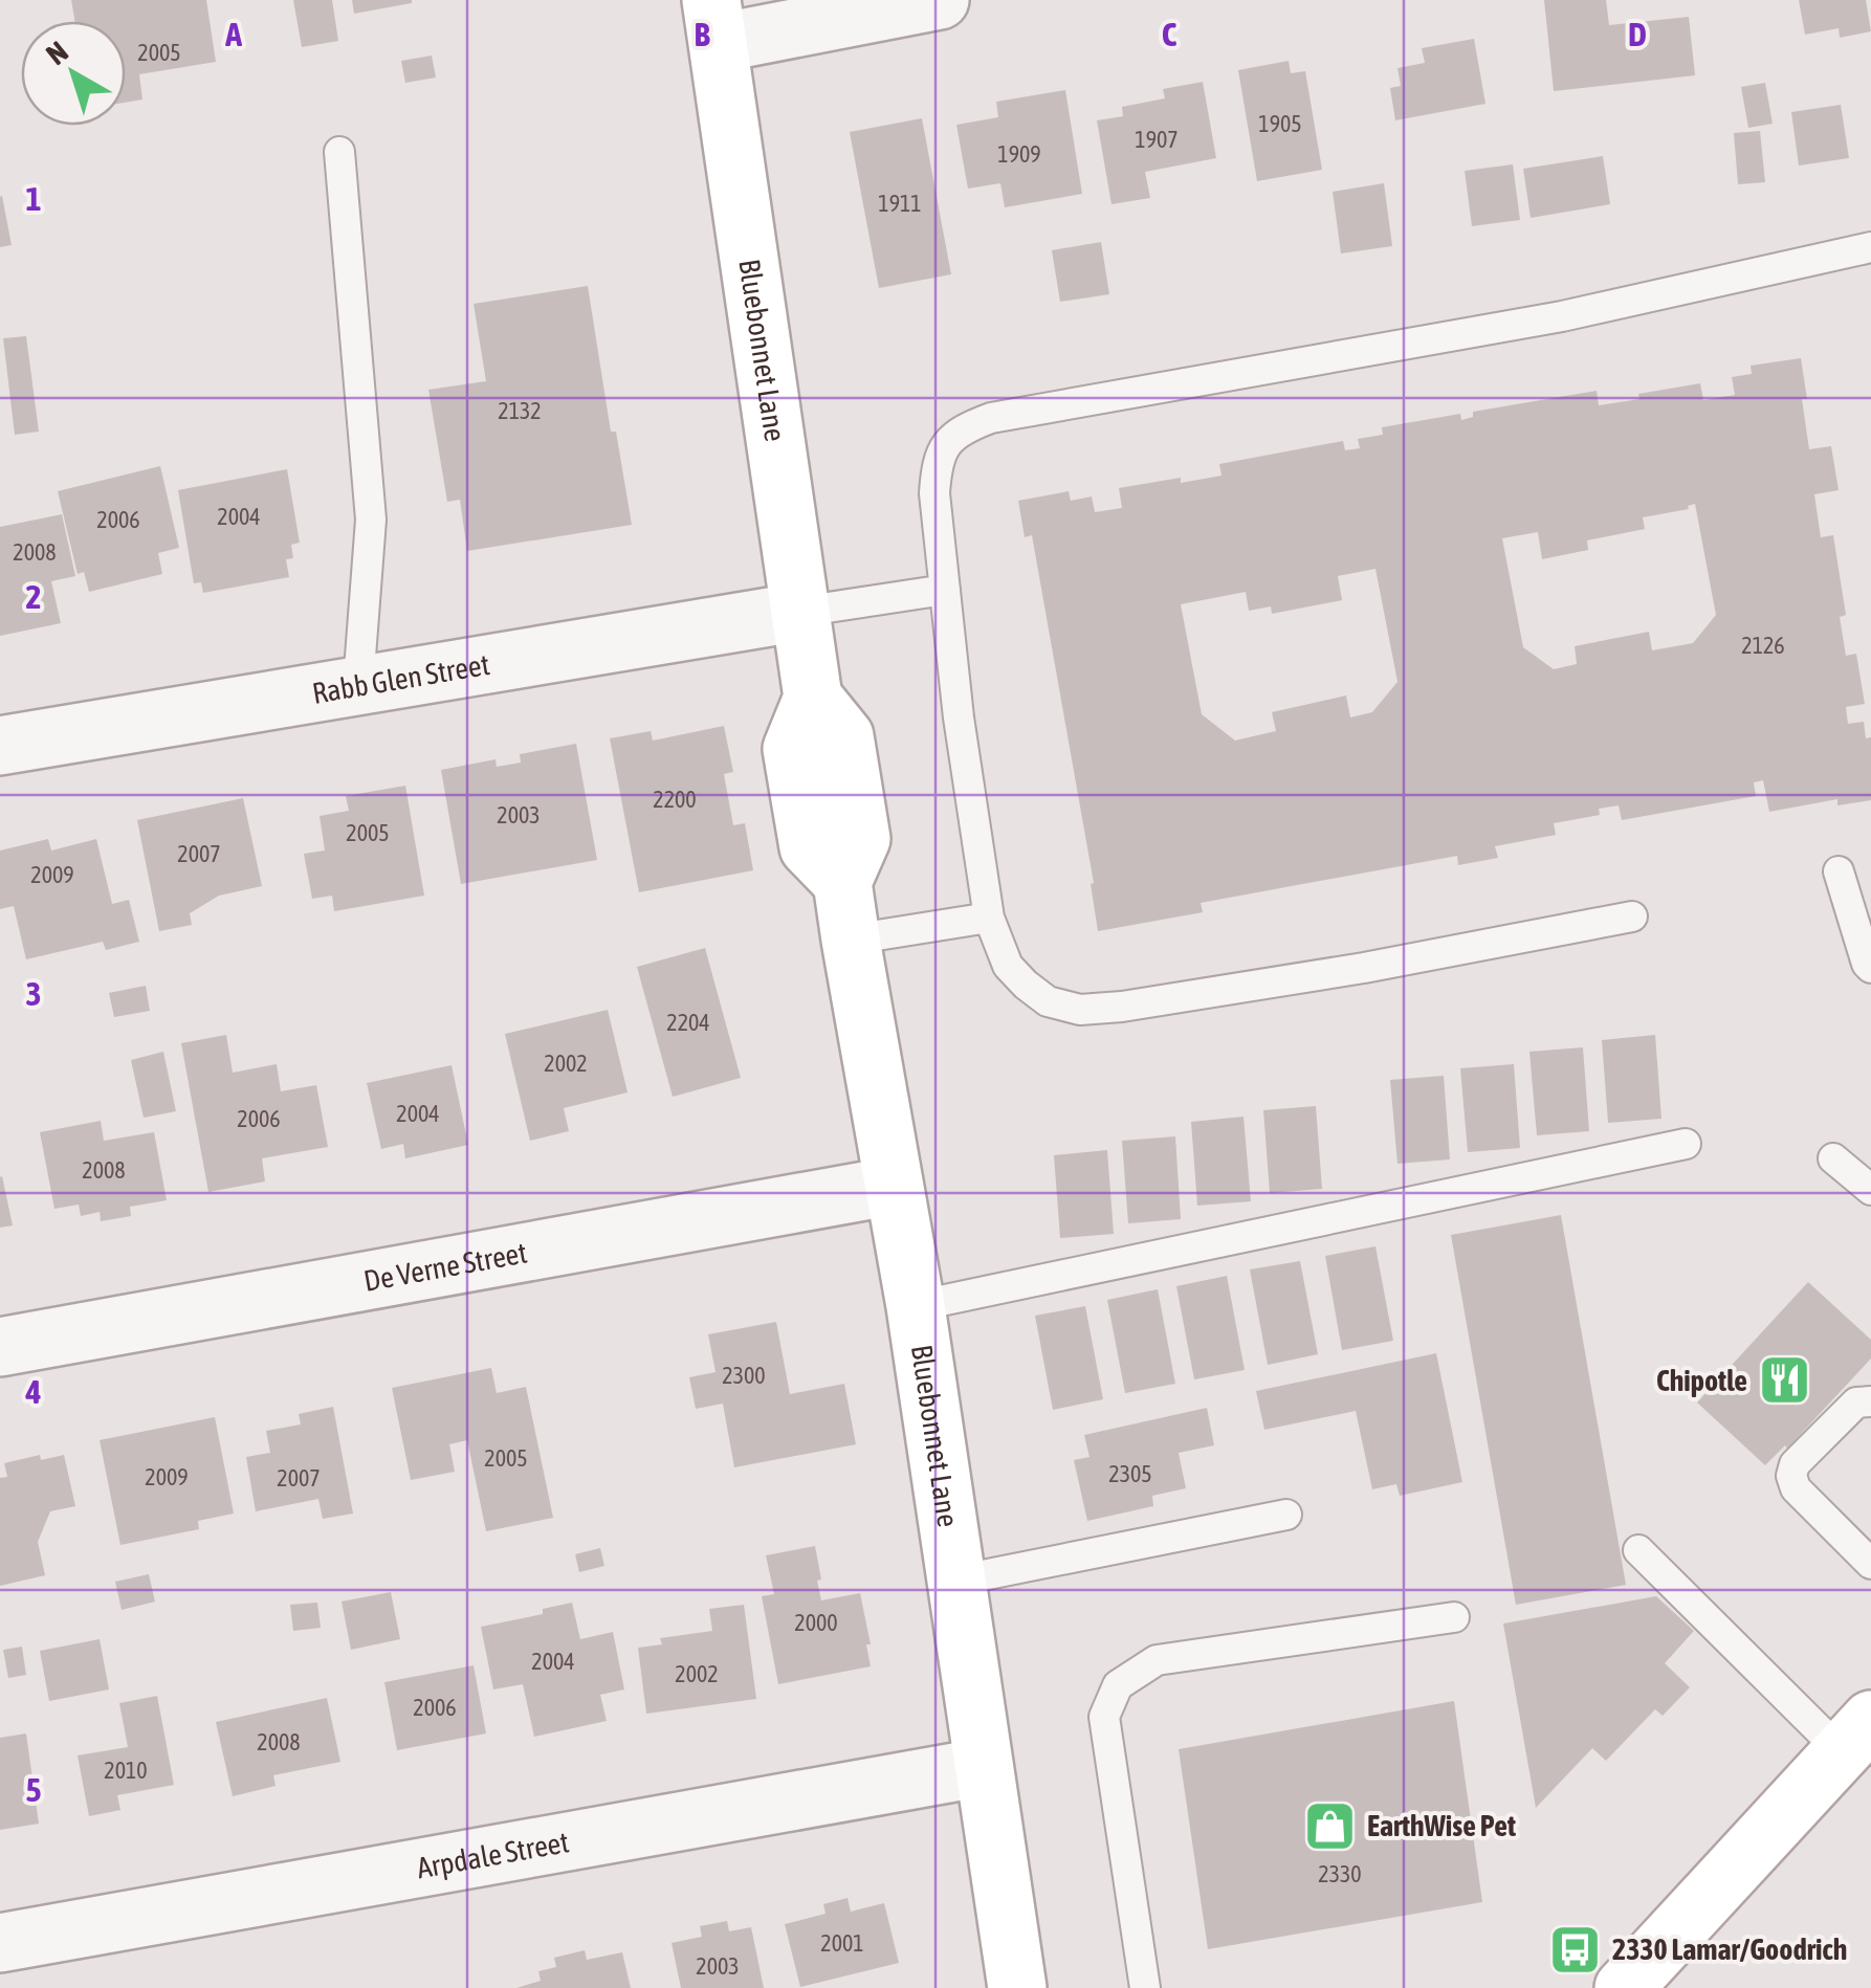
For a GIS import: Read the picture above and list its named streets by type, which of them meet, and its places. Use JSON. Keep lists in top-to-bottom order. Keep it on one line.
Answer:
{"streets":{"street":["Bluebonnet Lane","Rabb Glen Street","De Verne Street","Arpdale Street"]},"crossings":[["Bluebonnet Lane","Rabb Glen Street"],["Bluebonnet Lane","De Verne Street"],["Bluebonnet Lane","Arpdale Street"]],"places":{"restaurant":["Chipotle"],"shop":["EarthWise Pet"],"bus stop":["2330 Lamar/Goodrich"]},"house_numbers":["2005","1905","1907","1909","1911","2132","2004","2006","2008","2126","2200","2003","2005","2007","2009","2204","2002","2004","2006","2008","2300","2005","2305","2009","2007","2000","2004","2002","2006","2008","2010","2330","2001","2003"],"north":"top left","grid":{"columns":["A","B","C","D"],"rows":["1","2","3","4","5"]}}
